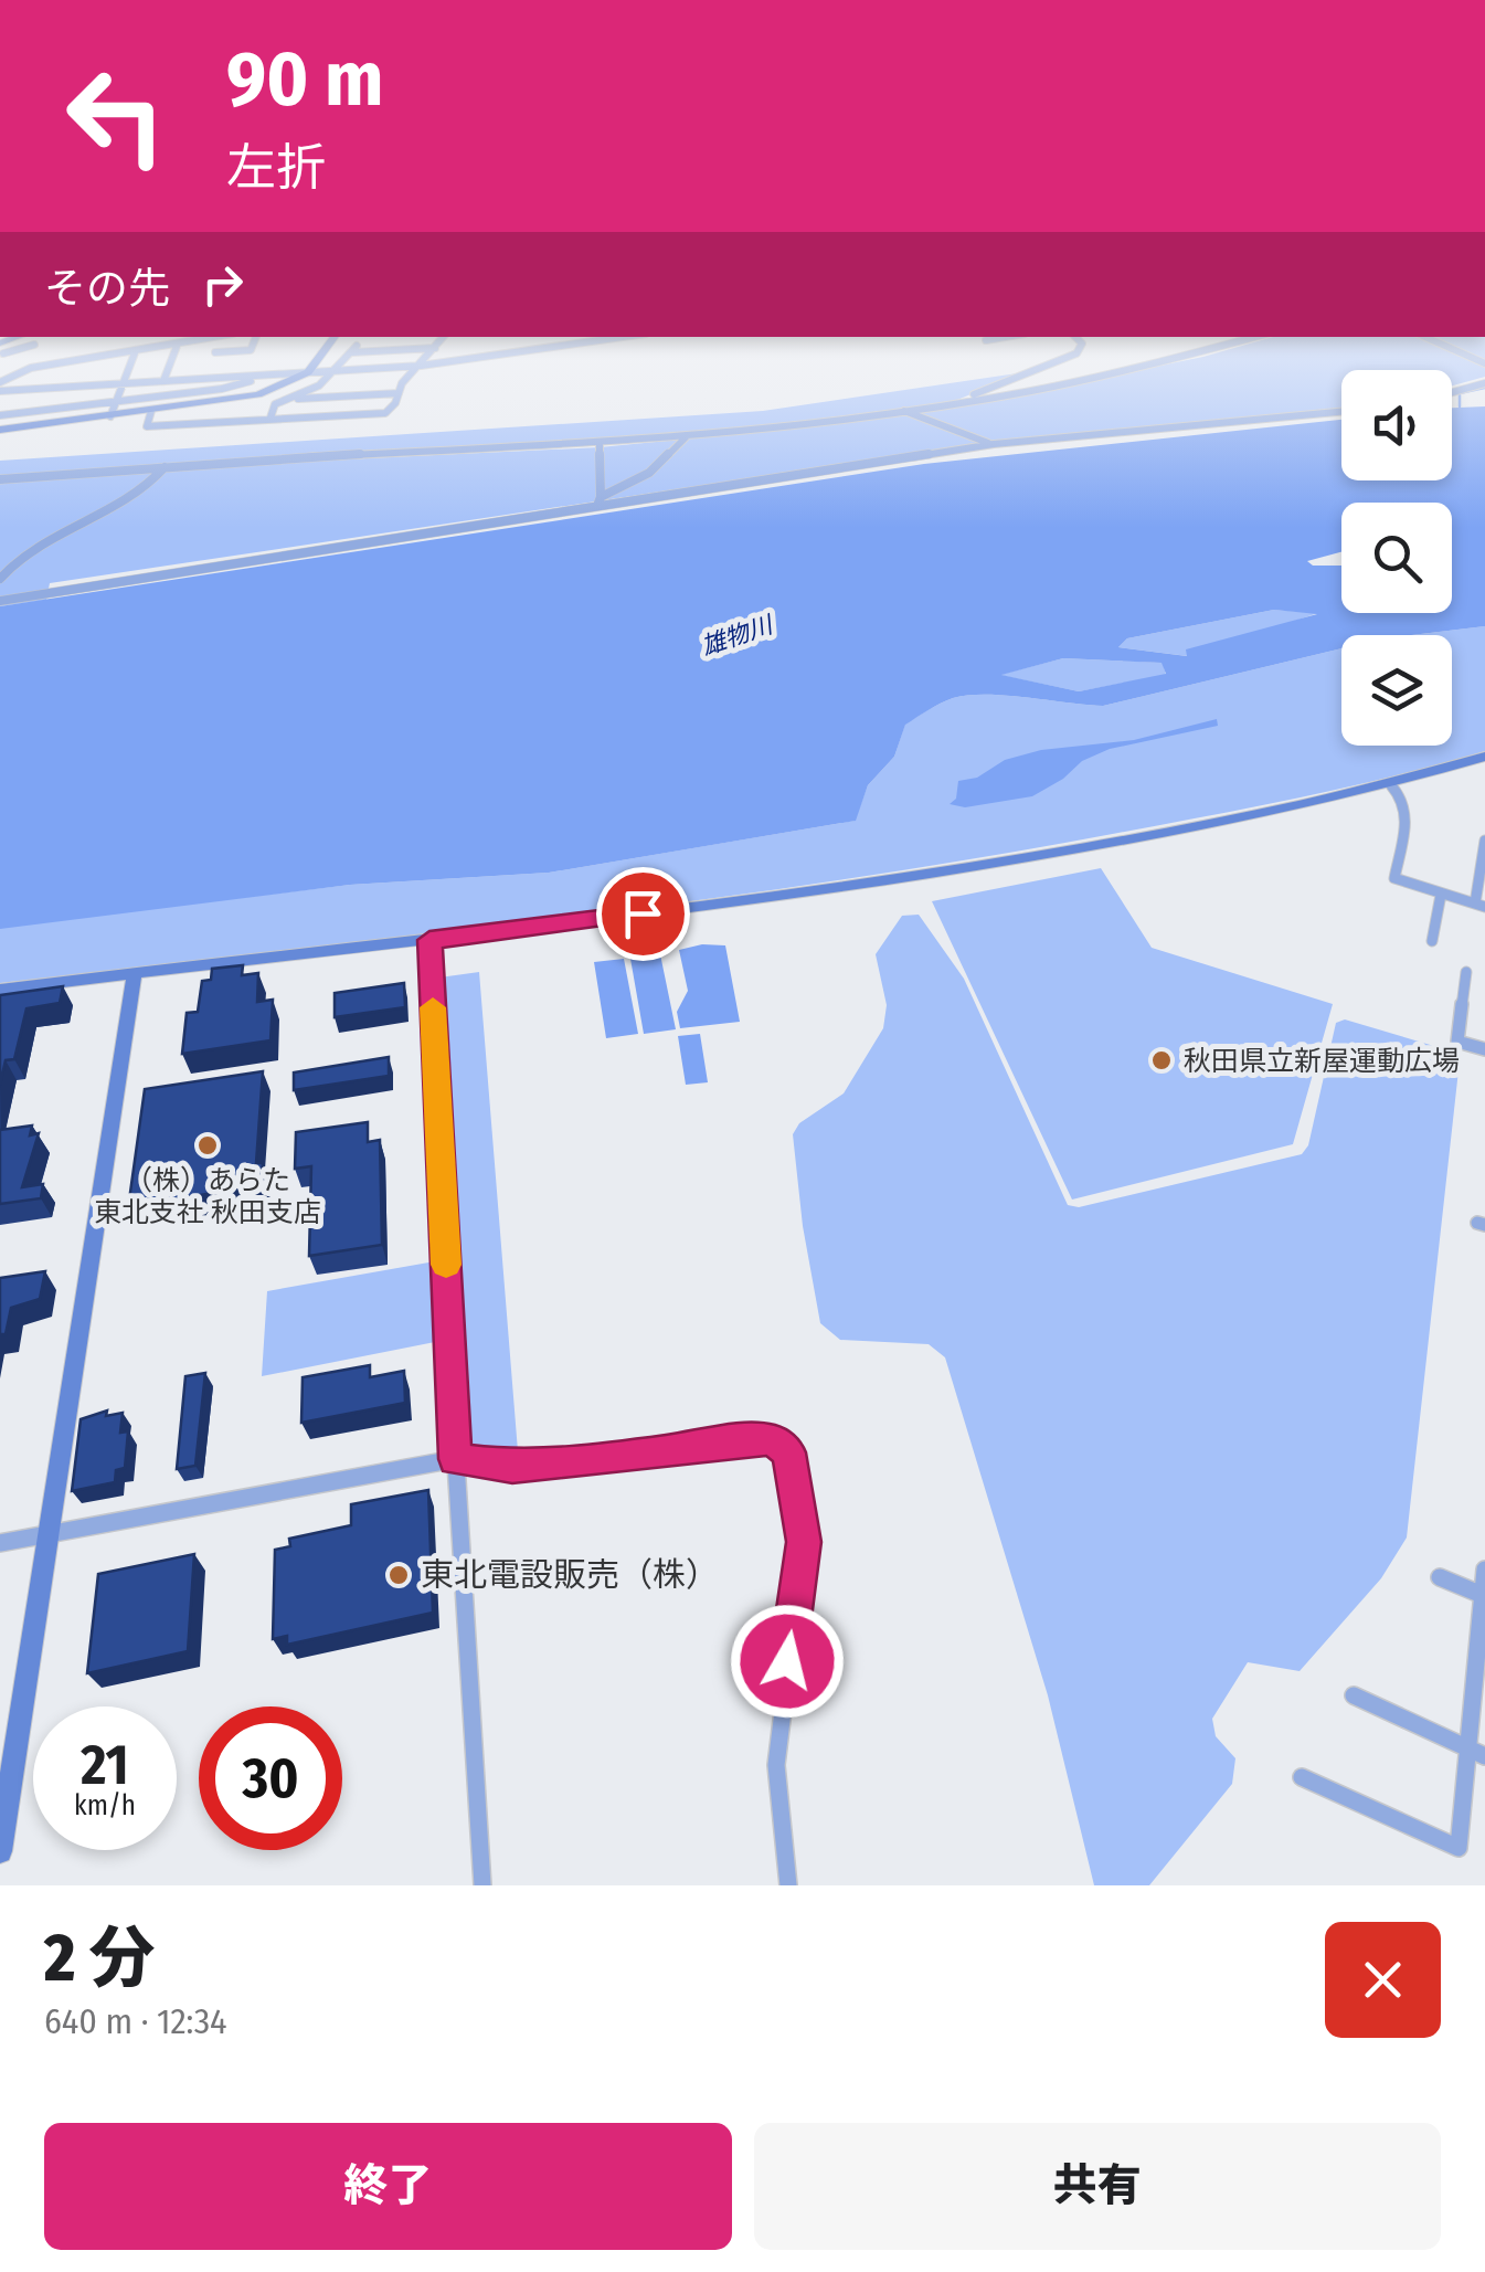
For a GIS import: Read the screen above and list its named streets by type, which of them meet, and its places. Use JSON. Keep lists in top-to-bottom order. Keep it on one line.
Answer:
{"water":["雄物川"],"places":["秋田県立新屋運動広場","（株）あらた 東北支社 秋田支店","東北電設販売（株）"],"page":{"turn":["90 m","左折"],"then":"その先","speed":"21 km/h","limit":"30","heading":["2 分","640 m · 12:34"],"buttons":["終了","共有"]}}
